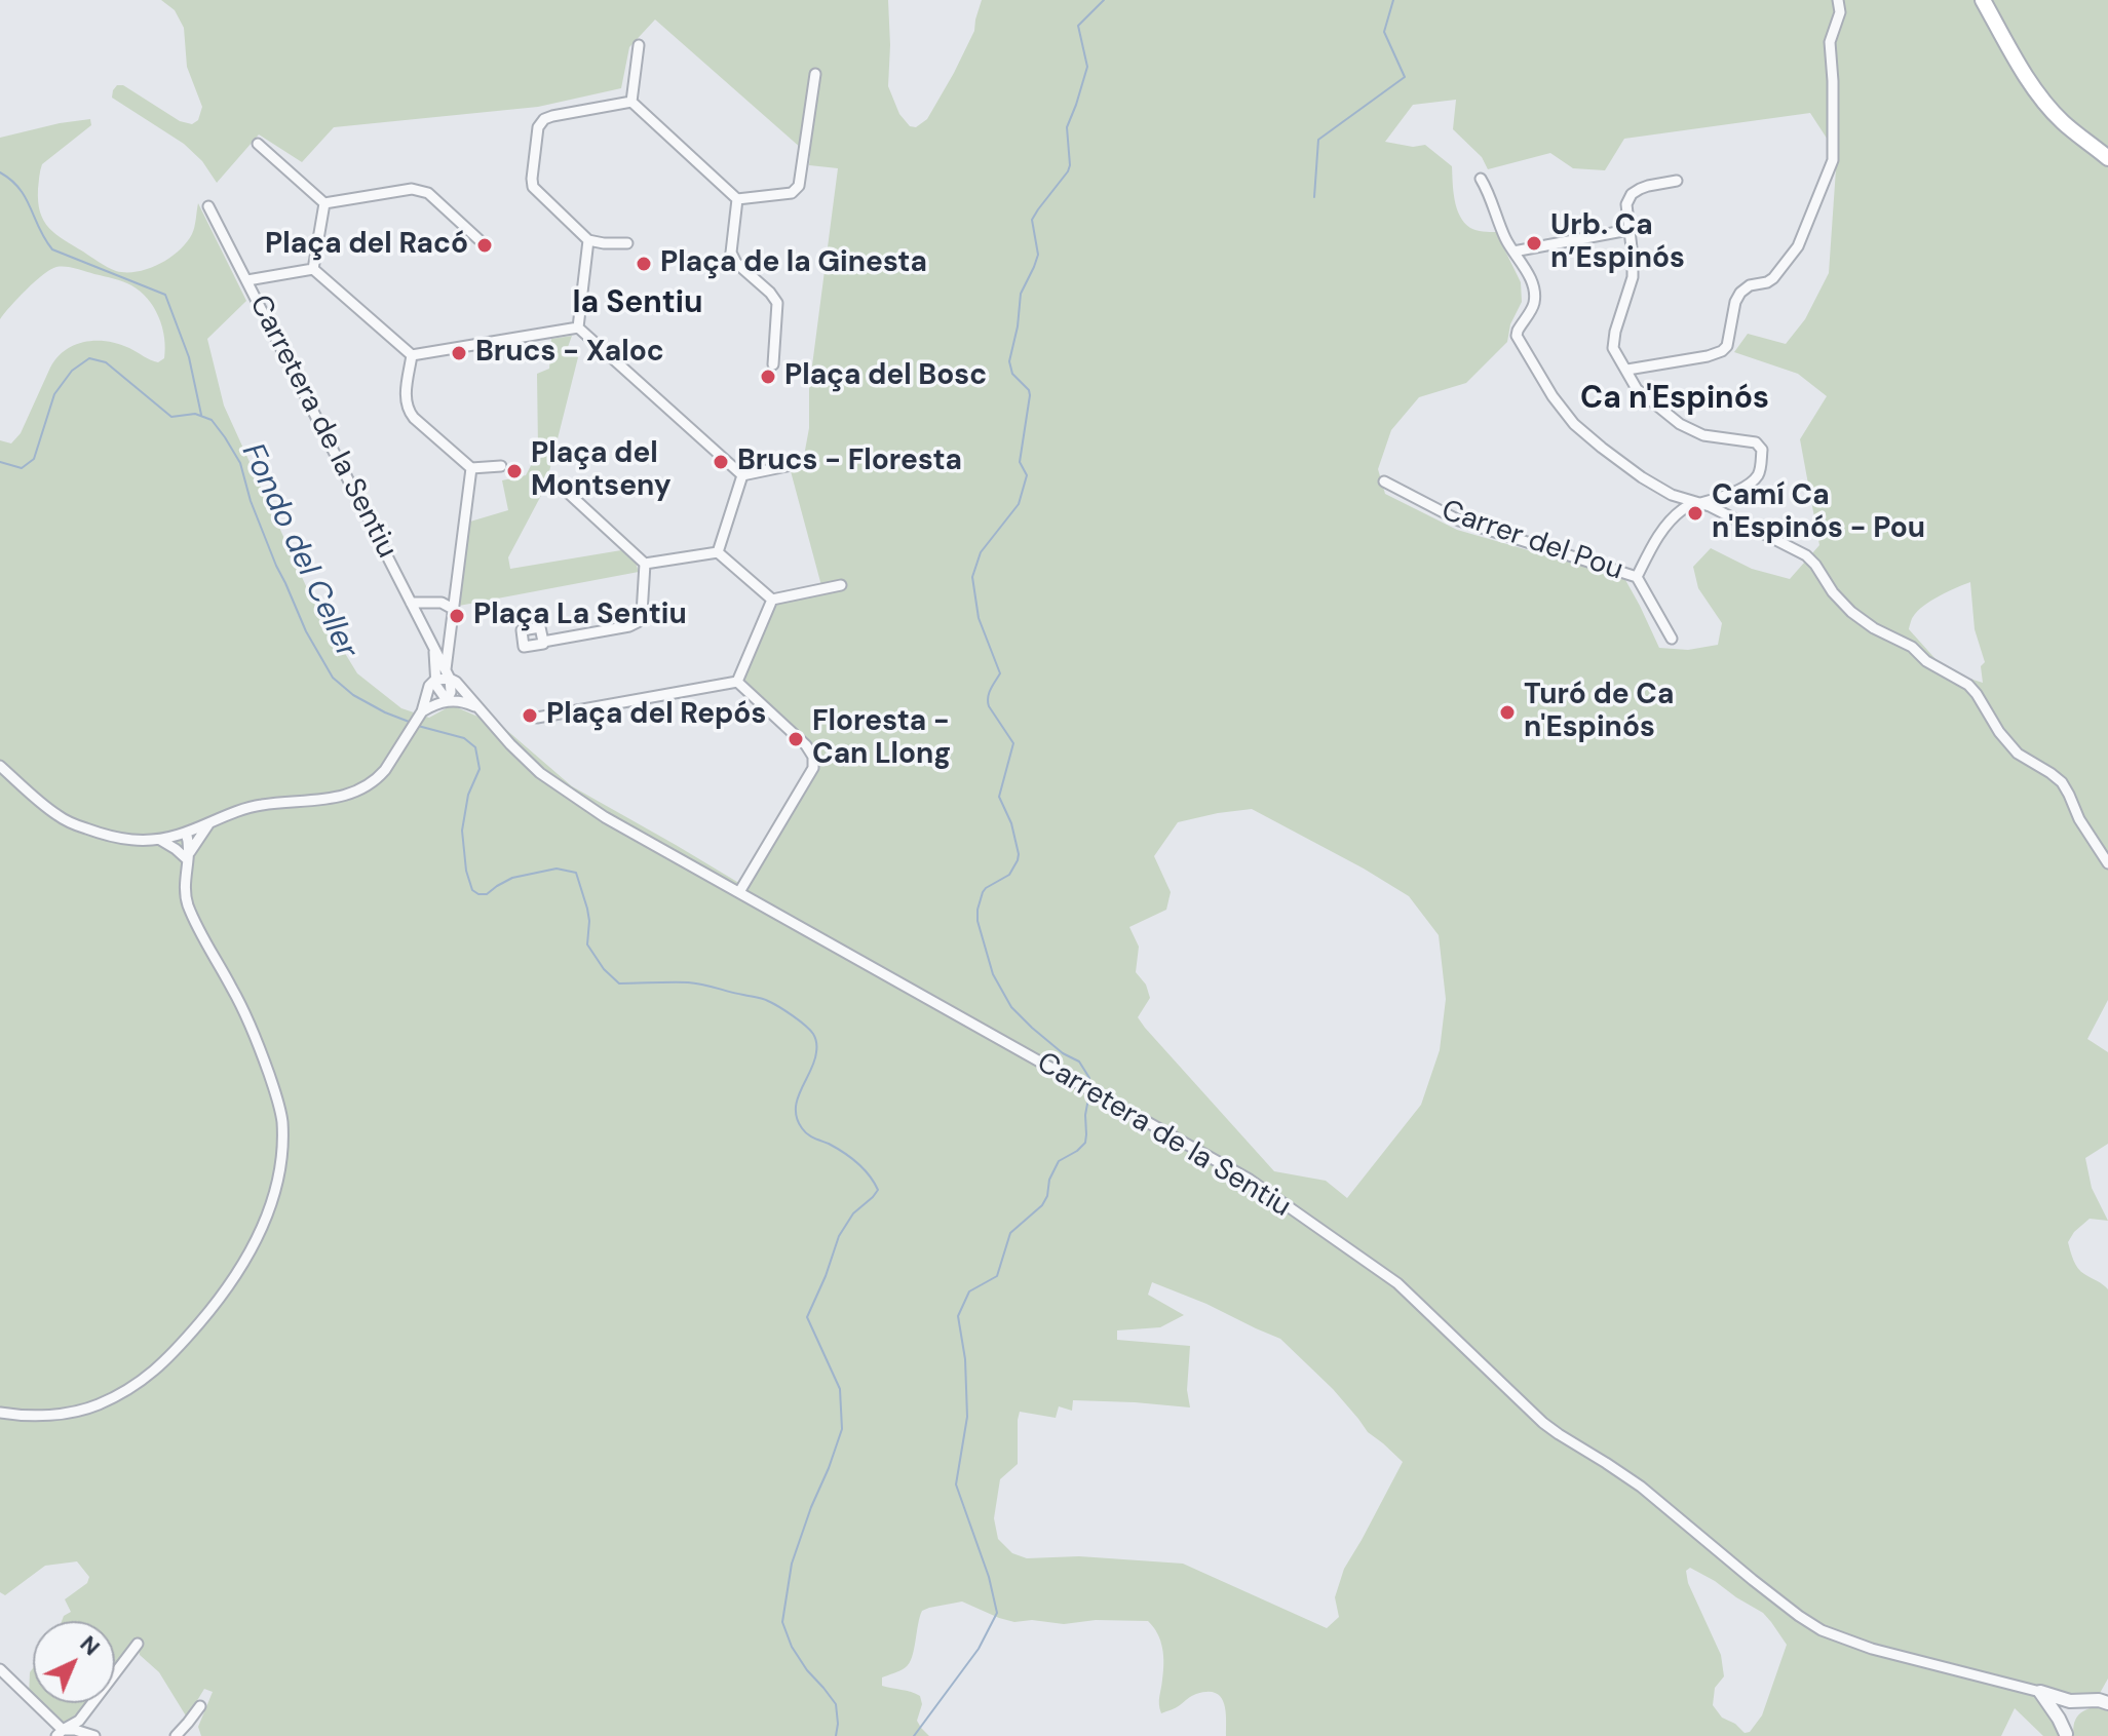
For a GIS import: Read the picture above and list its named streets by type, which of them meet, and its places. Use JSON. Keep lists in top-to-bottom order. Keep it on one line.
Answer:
{"streets":{"street":["Carretera de la Sentiu","Carrer del Pou"]},"districts":["la Sentiu","Ca n'Espinós"],"water":["Fondo del Celler"],"places":["Urb. Ca n’Espinós","Plaça del Racó","Plaça de la Ginesta","Brucs - Xaloc","Plaça del Bosc","Brucs - Floresta","Plaça del Montseny","Camí Ca n'Espinós - Pou","Plaça La Sentiu","Turó de Ca n'Espinós","Plaça del Repós","Floresta - Can Llong"],"north":"top right"}
